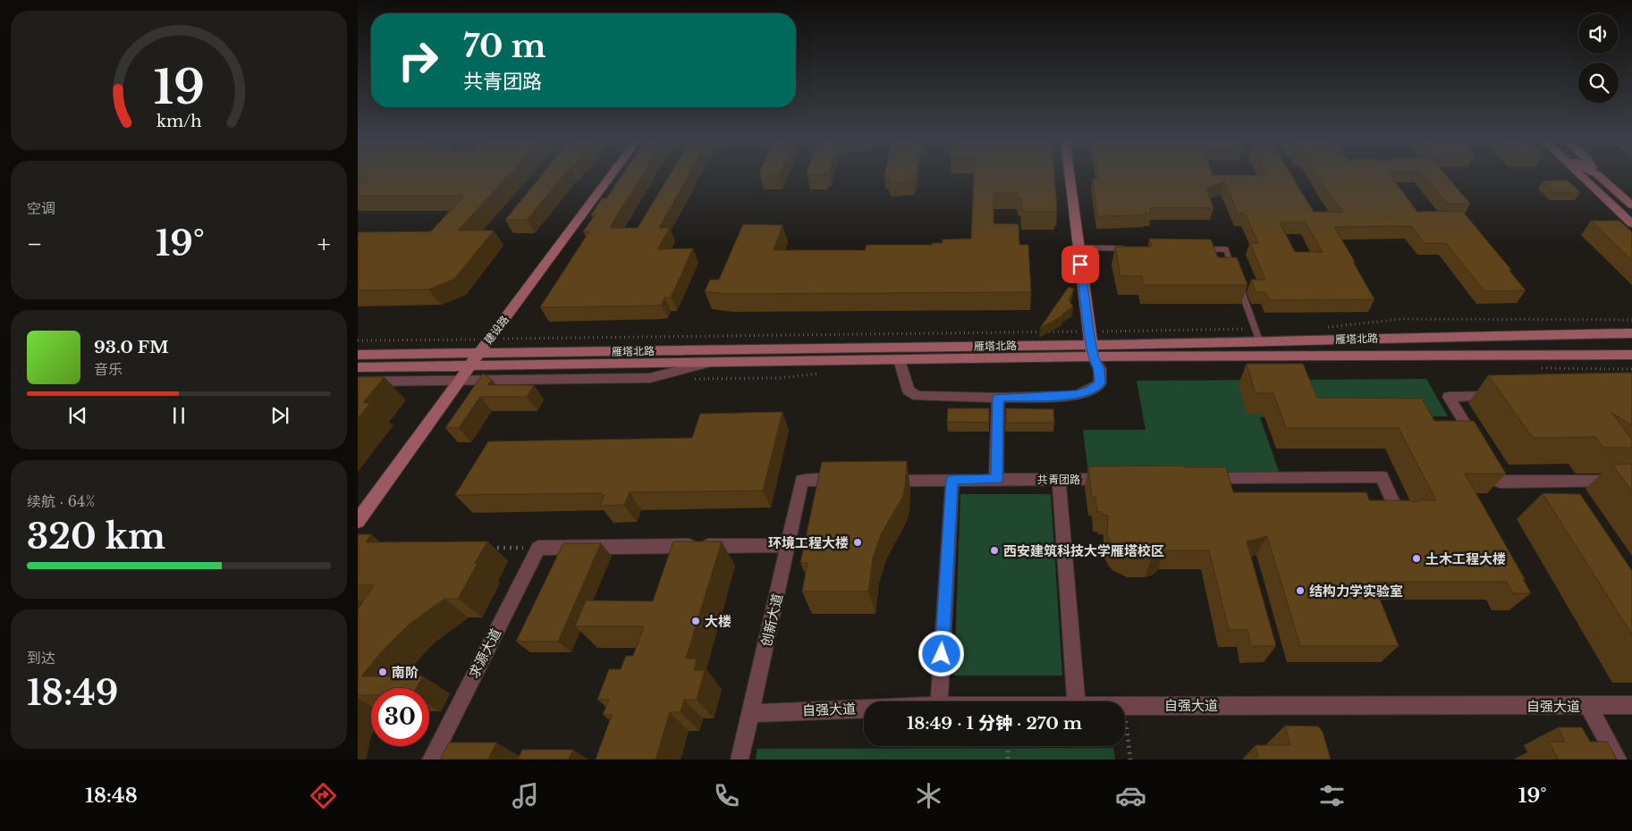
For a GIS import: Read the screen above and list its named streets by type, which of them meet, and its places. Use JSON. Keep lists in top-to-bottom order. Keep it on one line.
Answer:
{"streets":{"main road":["建设路","雁塔北路"],"street":["共青团路","创新大道","求源大道","自强大道"]},"crossings":[["建设路","雁塔北路"],["创新大道","自强大道"]],"places":["环境工程大楼","西安建筑科技大学雁塔校区","土木工程大楼","结构力学实验室","大楼","南阶"],"page":{"turn":["70 m","共青团路"],"tile":["空调",["续航 · 64%","320 km"],["到达","18:49"]],"heat":["−","19°","+"],"song":["93.0 FM","音乐"],"limit":"30","trip":"18:49 · 1 分钟 · 270 m","tabs":["18:48","19°"],"gauge":["19","km/h"]}}
